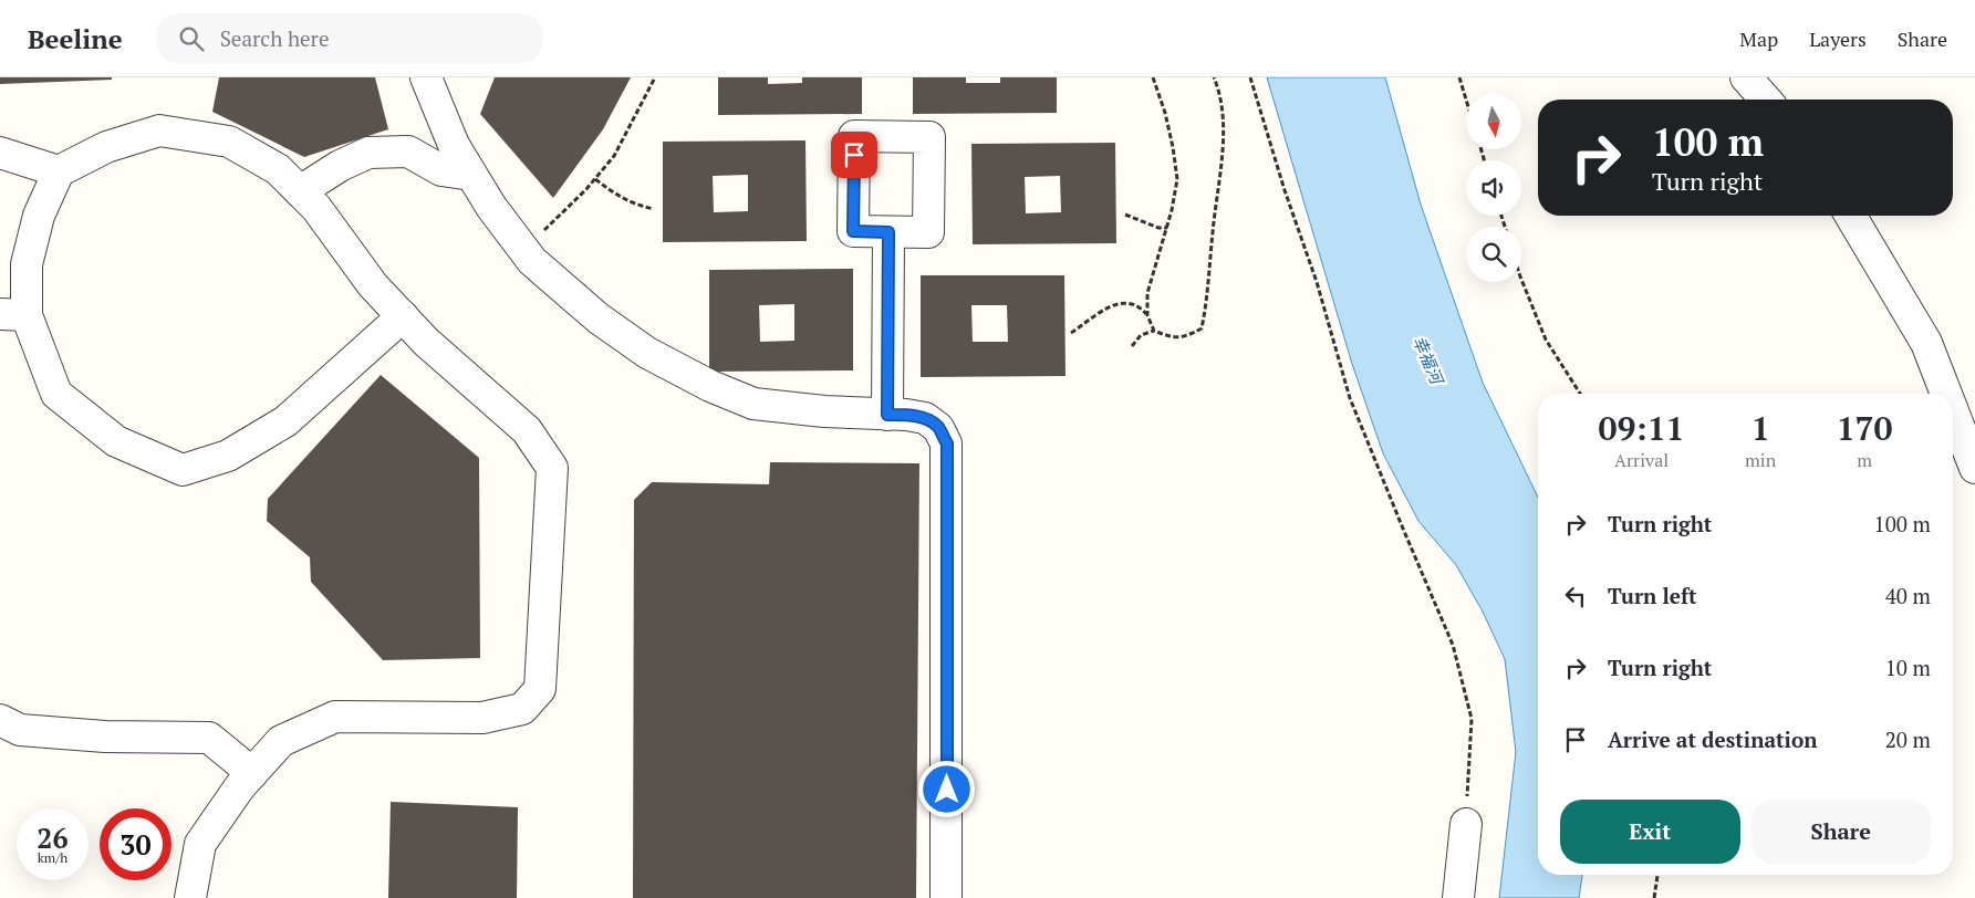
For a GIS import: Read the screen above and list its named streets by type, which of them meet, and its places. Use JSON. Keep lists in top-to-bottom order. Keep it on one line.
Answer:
{"water":["幸福河"],"north":"bottom","page":{"header":"Beeline","search":"Search here","nav":["Map","Layers","Share"],"turn":["100 m","Turn right"],"eta":["09:11","Arrival","1","min","170","m"],"list":[{"name":"Turn right","value":"100 m"},{"name":"Turn left","value":"40 m"},{"name":"Turn right","value":"10 m"},{"name":"Arrive at destination","value":"20 m"}],"buttons":["Exit","Share"],"speed":"26 km/h","limit":"30"}}
